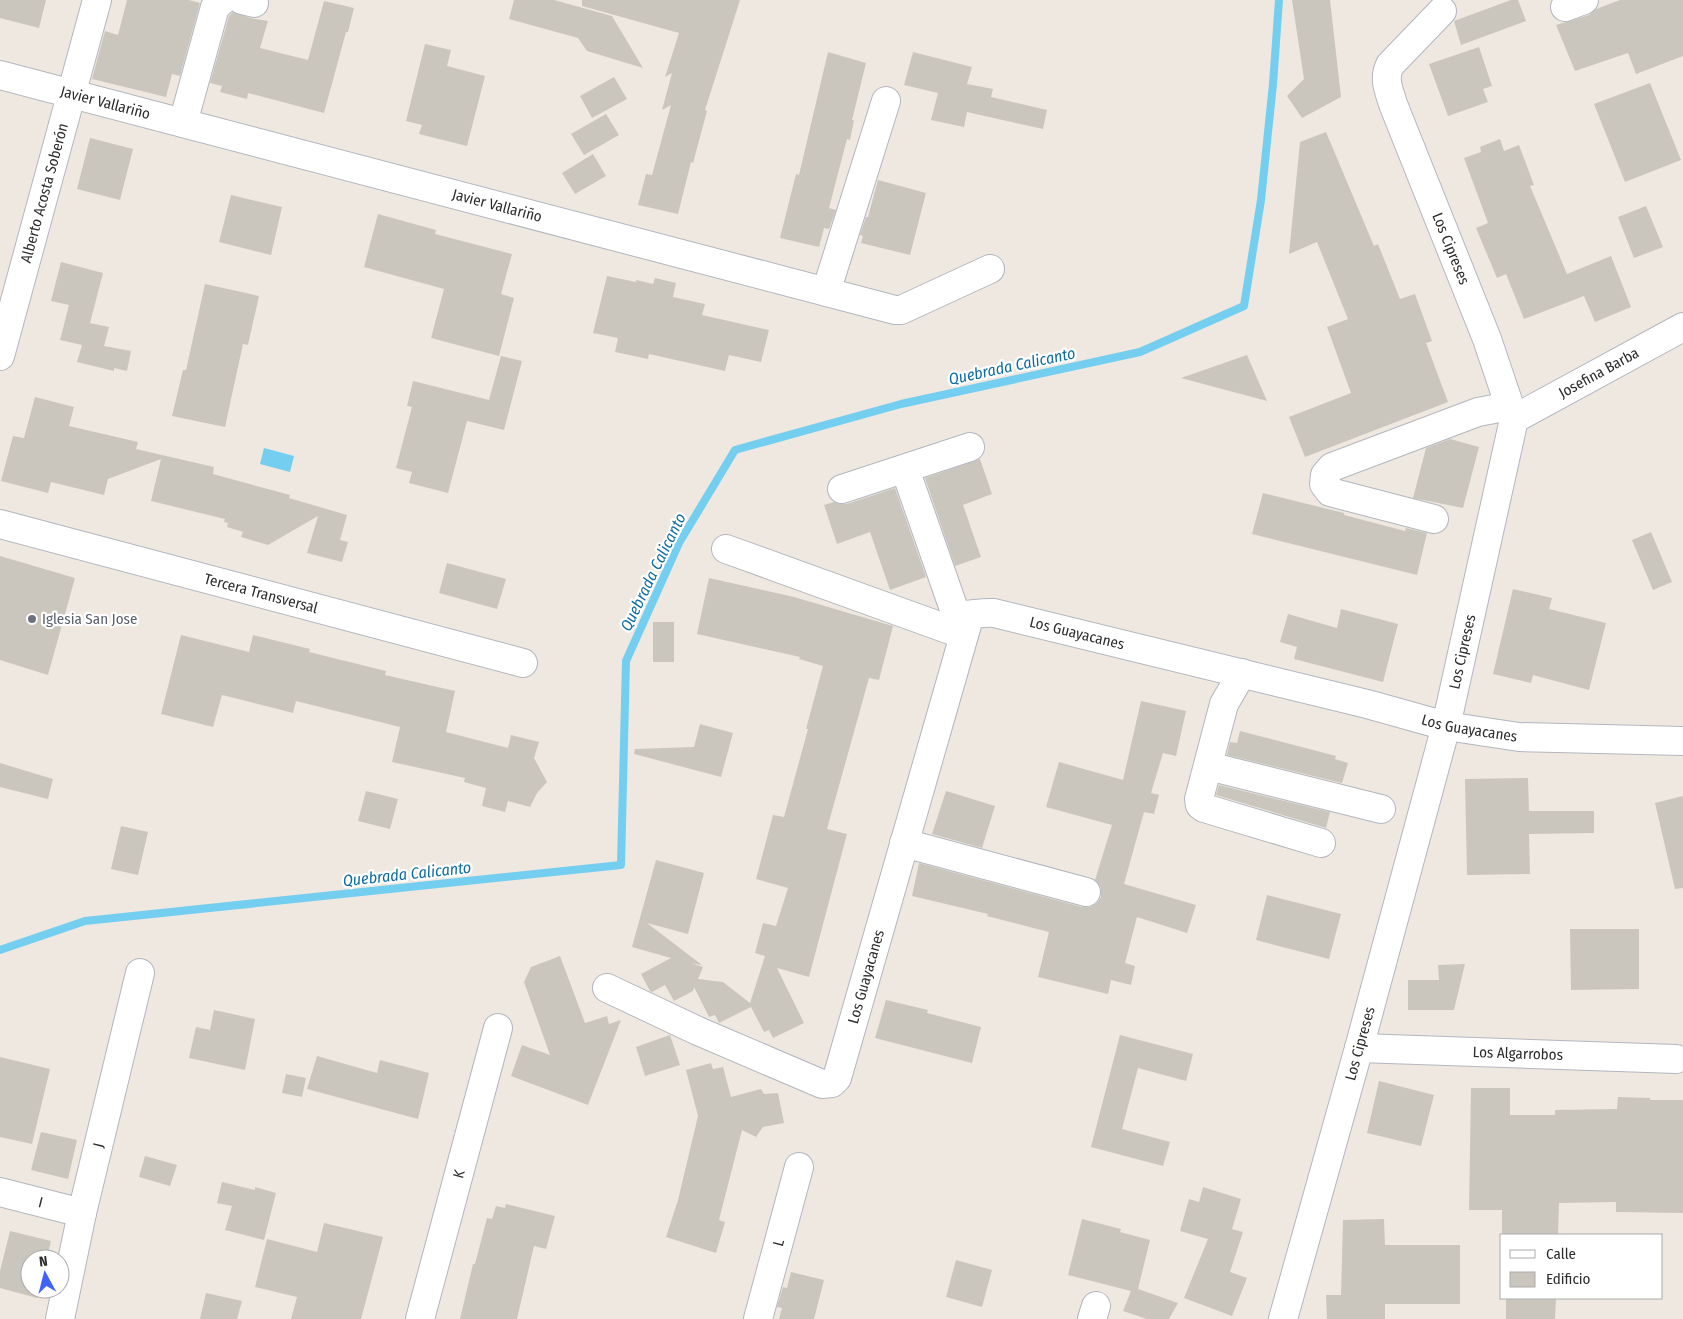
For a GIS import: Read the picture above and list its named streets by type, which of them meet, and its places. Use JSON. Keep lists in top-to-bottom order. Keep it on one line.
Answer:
{"streets":{"street":["Javier Vallariño","Alberto Acosta Soberón","Los Cipreses","Josefina Barba","Tercera Transversal","Los Guayacanes","Los Algarrobos","J","K","I","L"]},"crossings":[["Javier Vallariño","Alberto Acosta Soberón"],["Los Cipreses","Josefina Barba"],["Los Cipreses","Los Guayacanes"],["Los Cipreses","Los Algarrobos"],["J","I"]],"water":["Quebrada Calicanto"],"places":["Iglesia San Jose"],"legend":["Calle","Edificio"],"north":"top"}
